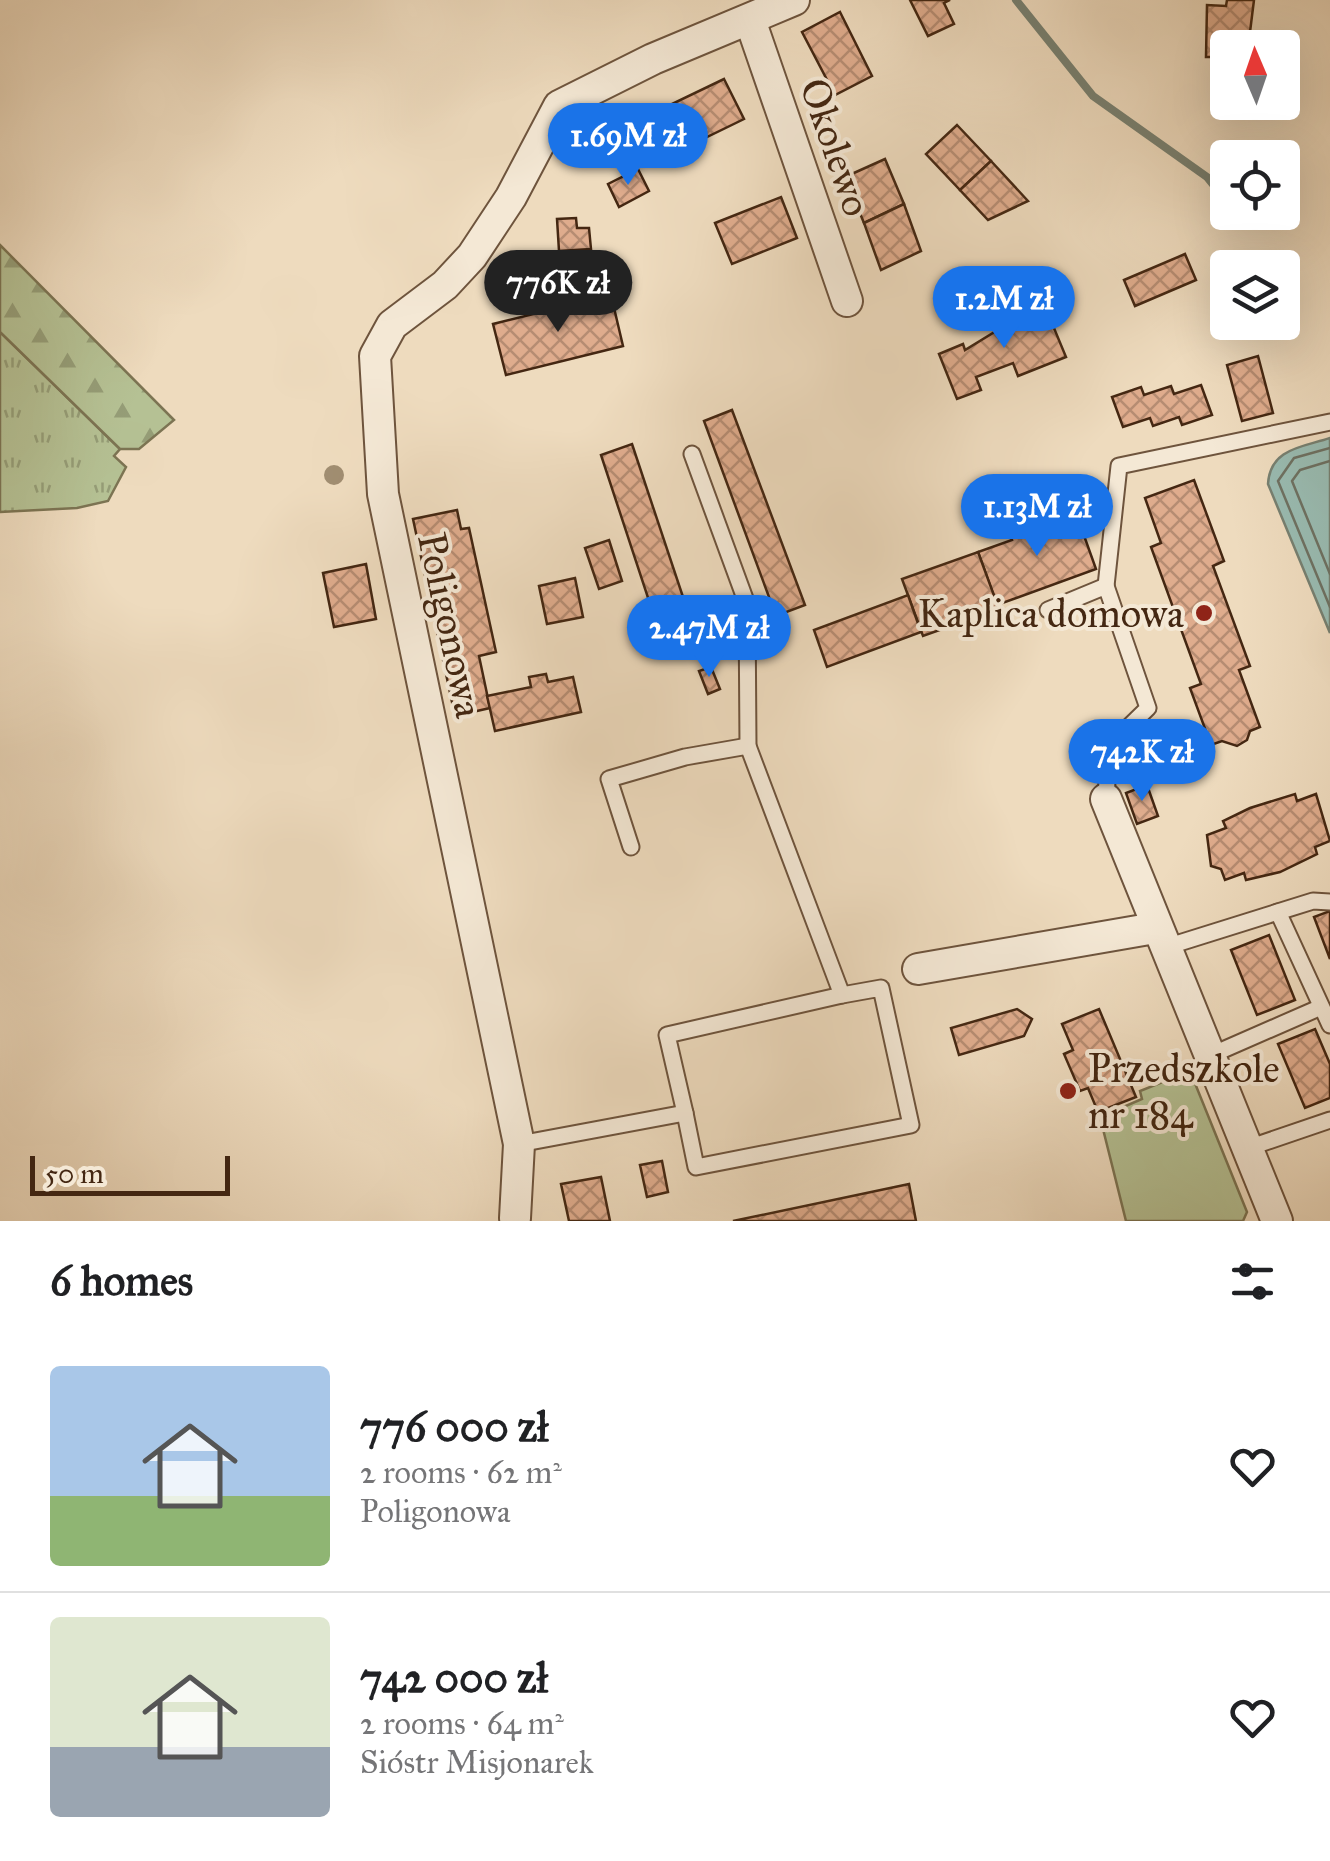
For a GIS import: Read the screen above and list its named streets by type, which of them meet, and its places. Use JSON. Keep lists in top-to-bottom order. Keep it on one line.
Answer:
{"streets":{"street":["Okolewo","Poligonowa"]},"crossings":[["Okolewo","Poligonowa"]],"places":["Kaplica domowa","Przedszkole nr 184"],"scale_bar":"50 m","north":"top","page":{"price":["1.69M zł","776K zł","1.2M zł","1.13M zł","2.47M zł","742K zł"],"scale":"50 m","heading":"6 homes","list":[{"name":"776 000 zł","note":"2 rooms · 62 m² · Poligonowa"},{"name":"742 000 zł","note":"2 rooms · 64 m² · Sióstr Misjonarek"}]}}
